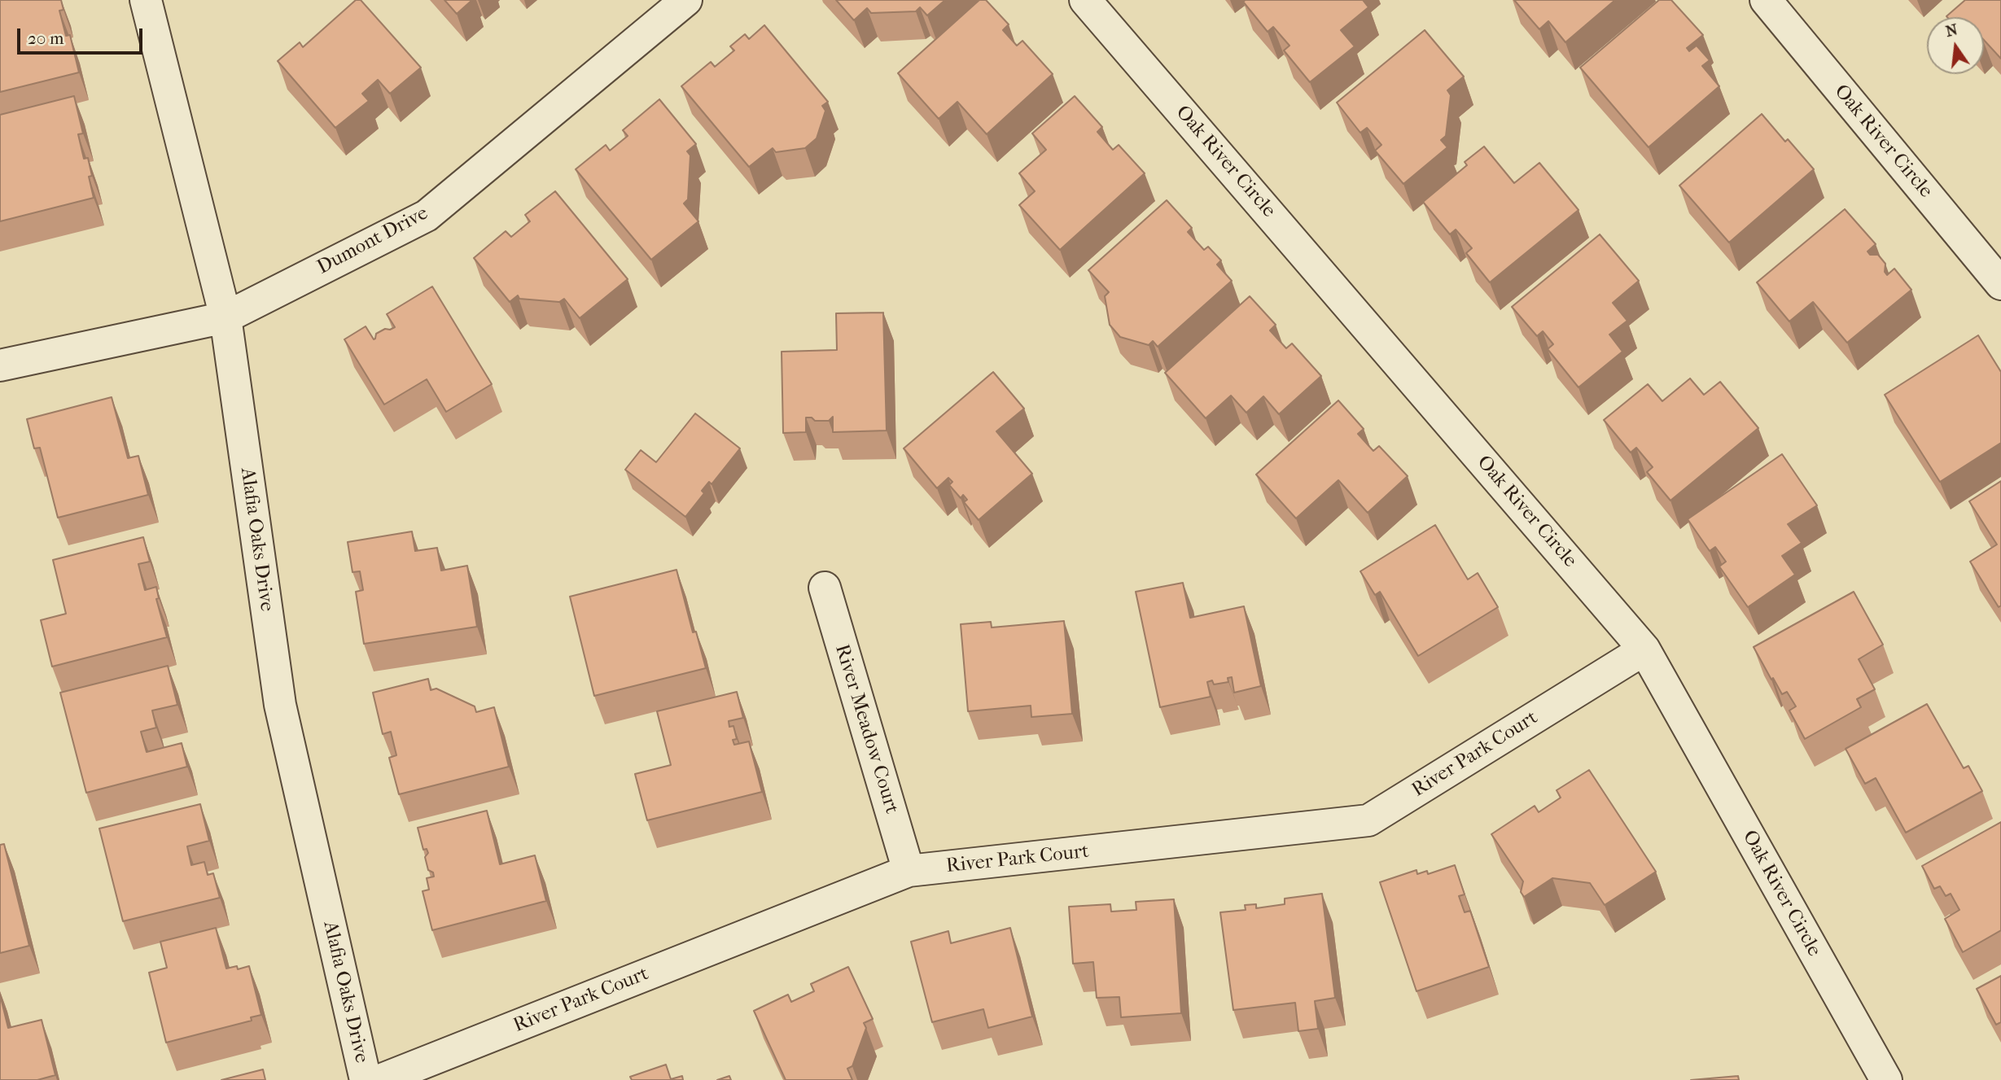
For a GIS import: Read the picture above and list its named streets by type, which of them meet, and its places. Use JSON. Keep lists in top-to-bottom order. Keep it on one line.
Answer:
{"streets":{"street":["Oak River Circle","Dumont Drive","Alafia Oaks Drive","River Meadow Court","River Park Court"]},"crossings":[["Oak River Circle","River Park Court"],["Dumont Drive","Alafia Oaks Drive"],["River Meadow Court","River Park Court"]],"scale_bar":"20 m","north":"top"}
